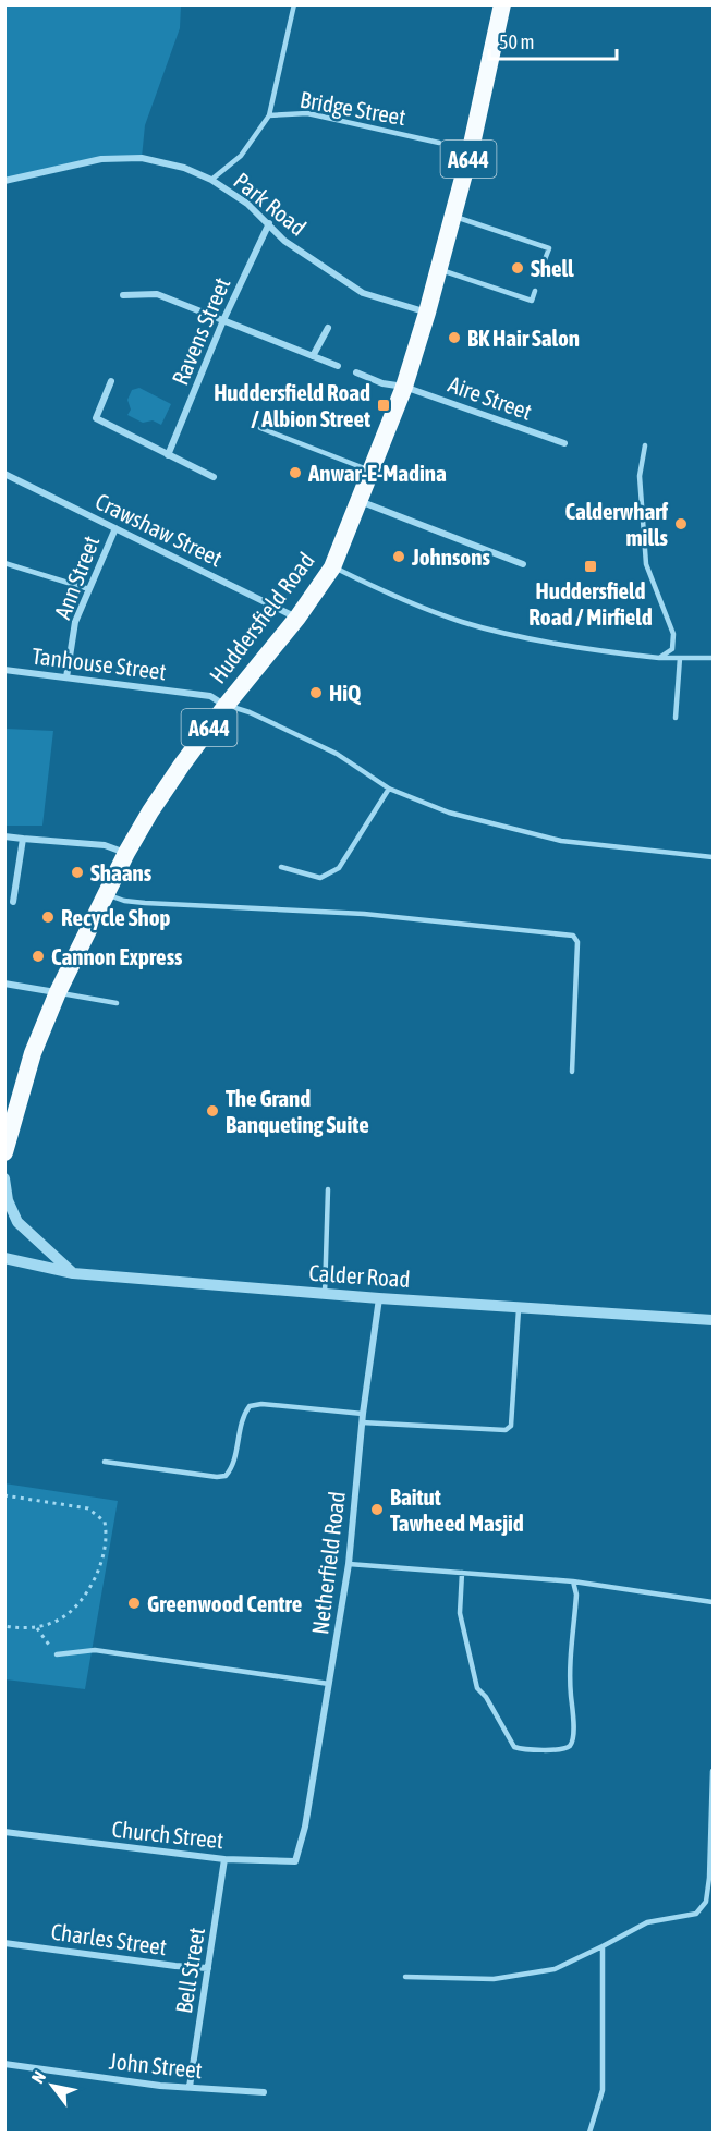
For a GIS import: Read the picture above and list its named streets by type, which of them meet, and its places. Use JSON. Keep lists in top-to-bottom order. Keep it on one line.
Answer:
{"streets":{"highway":["A644","Huddersfield Road"],"street":["Park Road","Ravens Street","Aire Street","Crawshaw Street","Ann Street","Tanhouse Street","Calder Road","Netherfield Road","Church Street","Charles Street","Bell Street","John Street"],"lane":["Bridge Street"]},"crossings":[["Bridge Street","Park Road"],["Park Road","Ravens Street"],["Park Road","Huddersfield Road"],["Aire Street","Huddersfield Road"],["Crawshaw Street","Ann Street"],["Crawshaw Street","Huddersfield Road"],["Ann Street","Tanhouse Street"],["Huddersfield Road","Tanhouse Street"],["Calder Road","Netherfield Road"],["Netherfield Road","Church Street"],["Church Street","Bell Street"],["Charles Street","Bell Street"],["Bell Street","John Street"]],"places":{"other":["Shell","BK Hair Salon","Anwar-E-Madina","Calderwharf mills","Johnsons","HiQ","Shaans","Recycle Shop","Cannon Express","The Grand Banqueting Suite","Baitut Tawheed Masjid","Greenwood Centre"],"transit":["Huddersfield Road / Albion Street","Huddersfield Road / Mirfield"]},"scale_bar":"50 m","north":"top left"}
